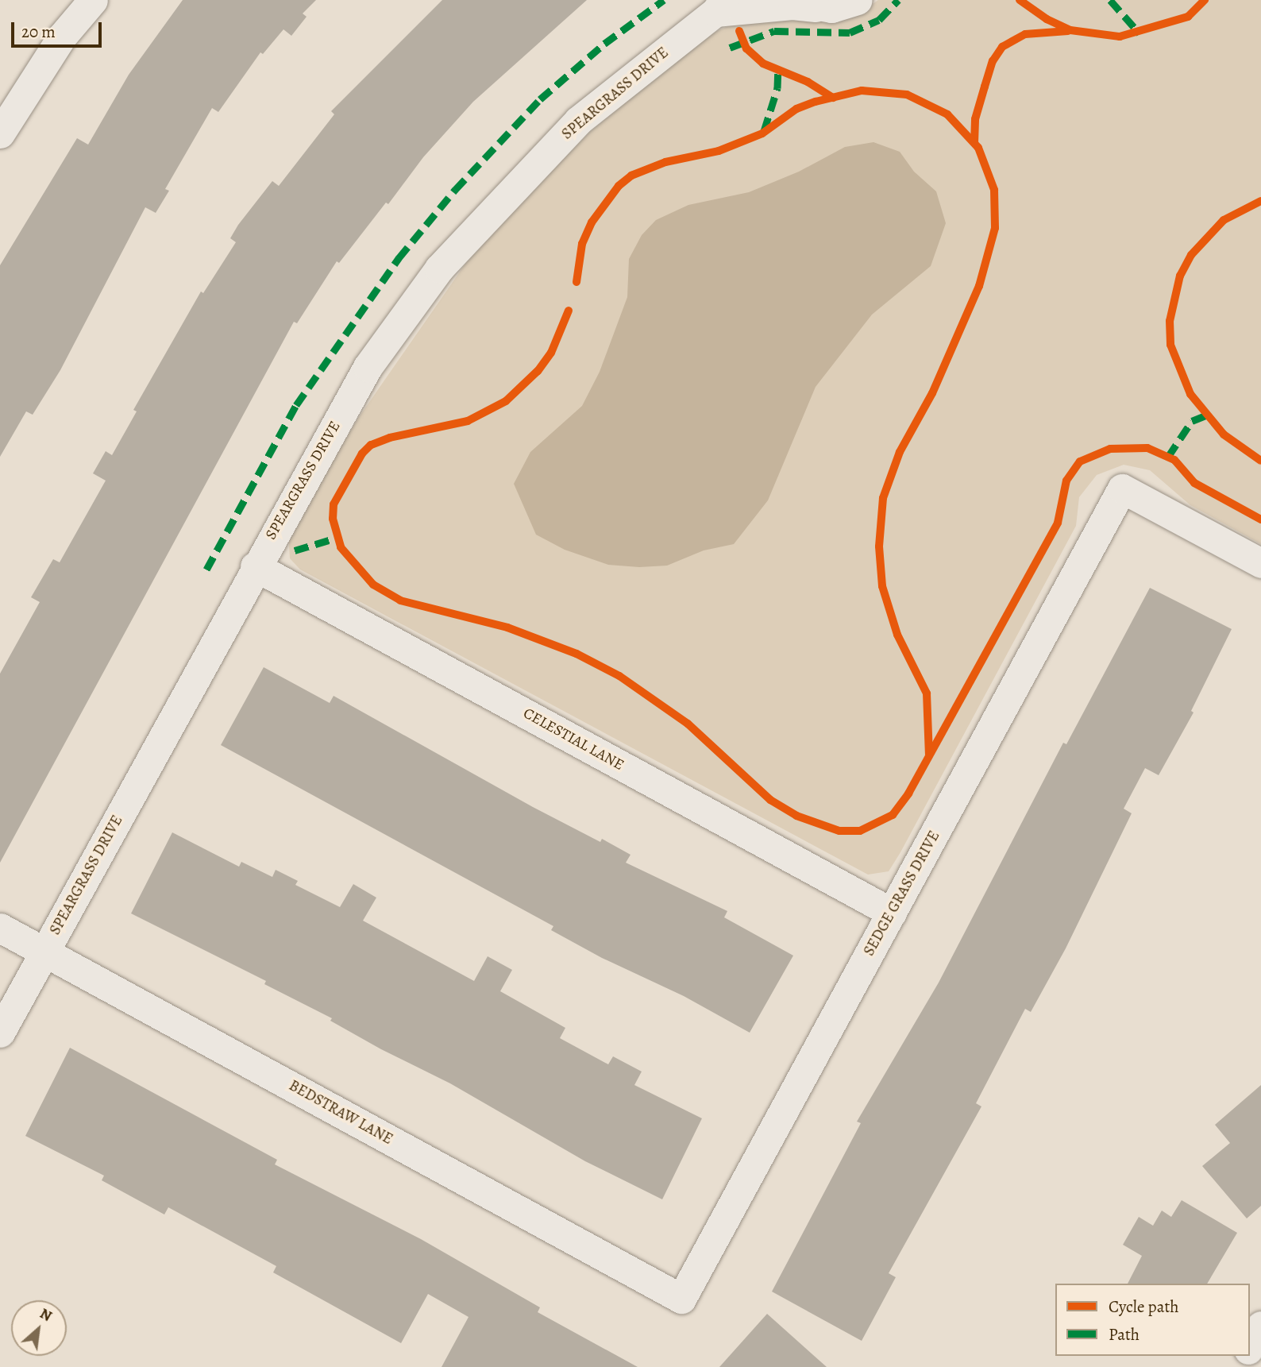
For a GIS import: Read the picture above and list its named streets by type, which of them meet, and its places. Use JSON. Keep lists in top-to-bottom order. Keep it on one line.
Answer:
{"streets":{"street":["SPEARGRASS DRIVE","CELESTIAL LANE","SEDGE GRASS DRIVE","BEDSTRAW LANE"]},"crossings":[["SPEARGRASS DRIVE","CELESTIAL LANE"],["SPEARGRASS DRIVE","BEDSTRAW LANE"],["CELESTIAL LANE","SEDGE GRASS DRIVE"],["SEDGE GRASS DRIVE","BEDSTRAW LANE"]],"legend":["Cycle path","Path"],"scale_bar":"20 m","north":"top right"}
